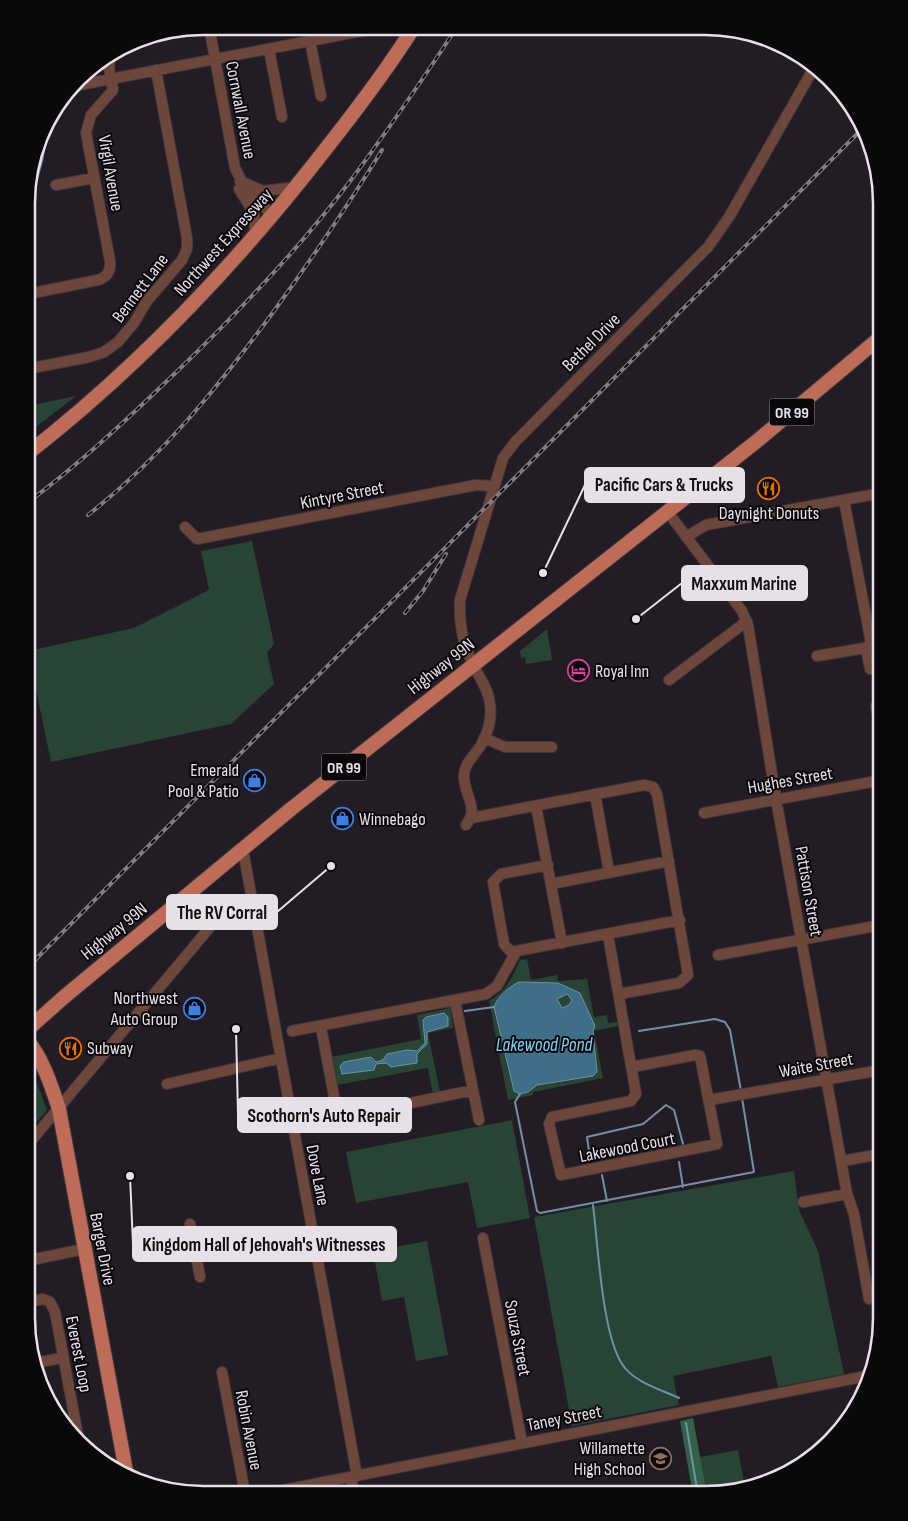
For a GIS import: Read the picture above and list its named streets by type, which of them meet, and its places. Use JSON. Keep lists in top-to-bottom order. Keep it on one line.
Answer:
{"streets":{"main road":["Northwest Expressway","OR 99","Highway 99N","Barger Drive"],"street":["Cornwall Avenue","Virgil Avenue","Bennett Lane","Bethel Drive","Kintyre Street","Hughes Street","Pattison Street","Waite Street","Lakewood Court","Dove Lane","Souza Street","Everest Loop","Taney Street","Robin Avenue"]},"crossings":[["Cornwall Avenue","Northwest Expressway"],["Bethel Drive","Kintyre Street"],["Bethel Drive","Highway 99N"],["Highway 99N","Pattison Street"],["Highway 99N","Dove Lane"],["Hughes Street","Pattison Street"],["Pattison Street","Waite Street"],["Waite Street","Lakewood Court"],["Dove Lane","Taney Street"],["Souza Street","Taney Street"]],"water":["Lakewood Pond"],"places":{"restaurant":["Daynight Donuts","Subway"],"other":["Pacific Cars & Trucks","Maxxum Marine","The RV Corral","Scothorn's Auto Repair","Kingdom Hall of Jehovah's Witnesses"],"hotel":["Royal Inn"],"shop":["Emerald Pool & Patio","Winnebago","Northwest Auto Group"],"school or university":["Willamette High School"]}}
